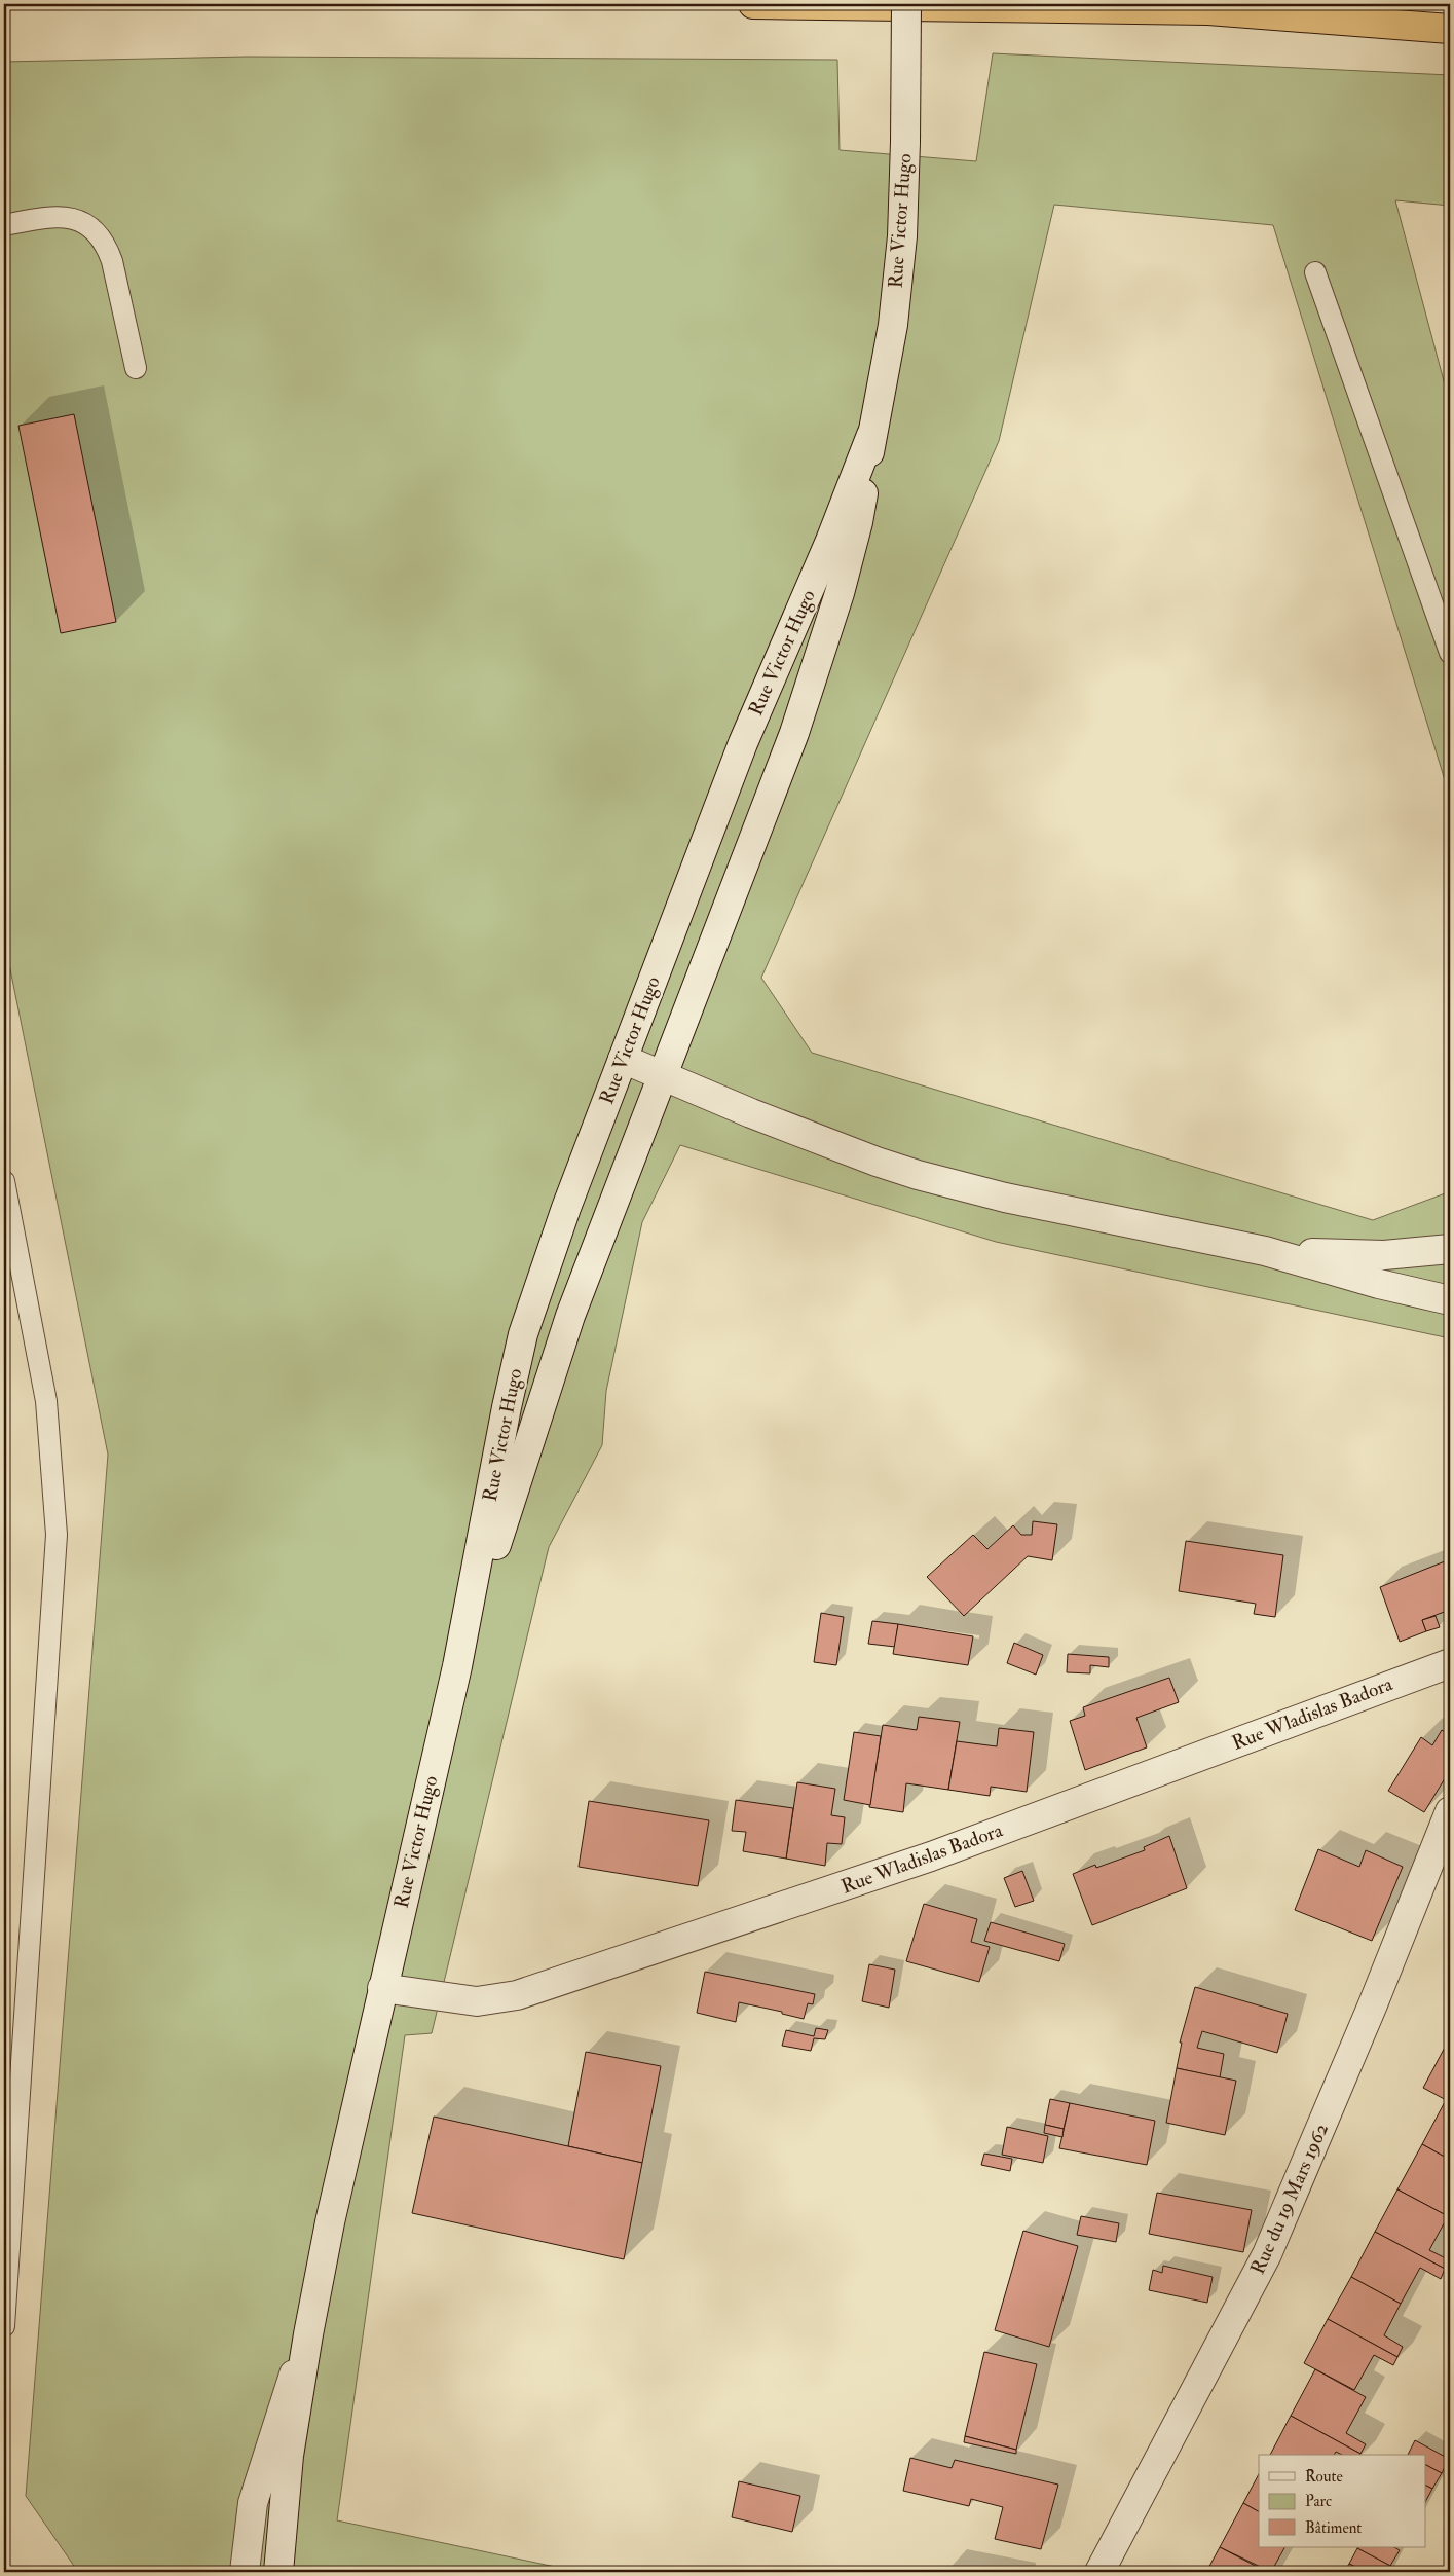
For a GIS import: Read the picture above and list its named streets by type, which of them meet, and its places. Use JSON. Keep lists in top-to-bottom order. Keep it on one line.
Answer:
{"streets":{"main road":["Rue Victor Hugo","Rue Wladislas Badora","Rue du 19 Mars 1962"]},"crossings":[["Rue Victor Hugo","Rue Wladislas Badora"]],"legend":["Route","Parc","Bâtiment"]}
